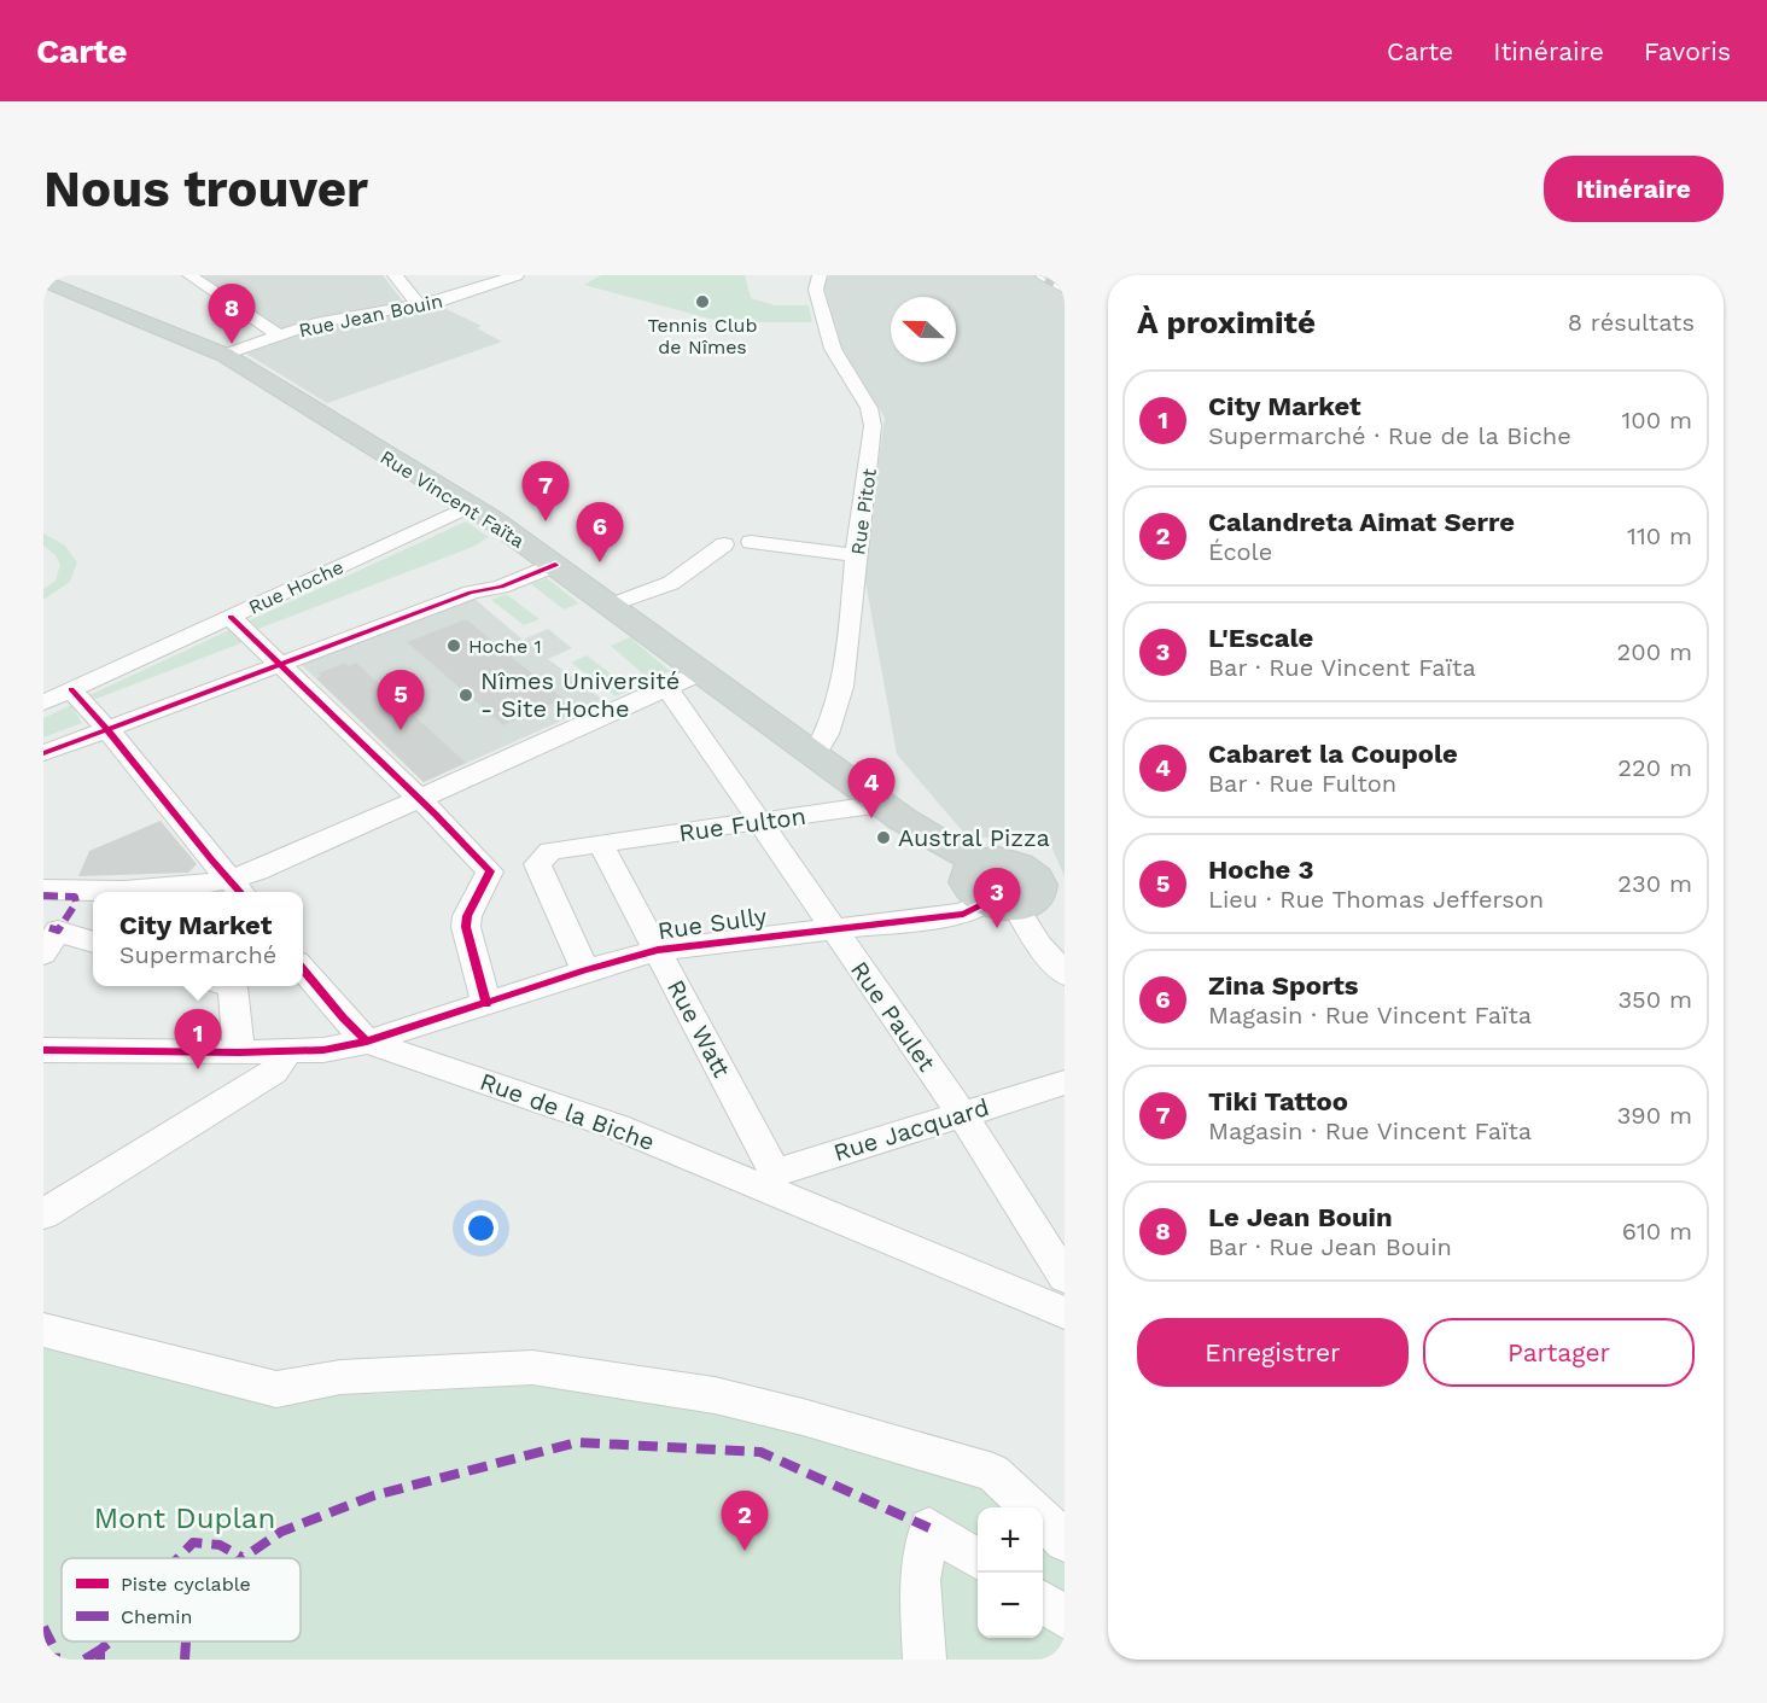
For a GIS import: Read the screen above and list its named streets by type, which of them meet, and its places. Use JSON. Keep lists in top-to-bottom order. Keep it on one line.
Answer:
{"streets":{"main road":["Rue Vincent Faïta"],"street":["Rue Jean Bouin","Rue Pitot","Rue Hoche","Rue Fulton","Rue Sully","Rue Paulet","Rue Watt","Rue de la Biche","Rue Jacquard"]},"crossings":[["Rue Jean Bouin","Rue Vincent Faïta"],["Rue Vincent Faïta","Rue Pitot"],["Rue Vincent Faïta","Rue Hoche"],["Rue Vincent Faïta","Rue Fulton"],["Rue Vincent Faïta","Rue Sully"],["Rue Fulton","Rue Sully"],["Rue Fulton","Rue Paulet"],["Rue Fulton","Rue Watt"],["Rue Sully","Rue Paulet"],["Rue Sully","Rue Watt"],["Rue Sully","Rue de la Biche"],["Rue Paulet","Rue Jacquard"],["Rue Watt","Rue de la Biche"],["Rue Watt","Rue Jacquard"],["Rue de la Biche","Rue Jacquard"]],"parks":["Mont Duplan"],"places":["Tennis Club de Nîmes","Hoche 1","Nîmes Université - Site Hoche","Austral Pizza"],"legend":["Piste cyclable","Chemin"],"north":"left","page":{"header":"Carte","nav":["Carte","Itinéraire","Favoris"],"buttons":["Itinéraire",["Enregistrer","Partager"]],"title":"Nous trouver","heading":["À proximité","8 résultats"],"pins":["8","7","6","5","4","3","1","2"],"list":[{"mark":"1","name":"City Market","note":"Supermarché · Rue de la Biche","value":"100 m"},{"mark":"2","name":"Calandreta Aimat Serre","note":"École","value":"110 m"},{"mark":"3","name":"L'Escale","note":"Bar · Rue Vincent Faïta","value":"200 m"},{"mark":"4","name":"Cabaret la Coupole","note":"Bar · Rue Fulton","value":"220 m"},{"mark":"5","name":"Hoche 3","note":"Lieu · Rue Thomas Jefferson","value":"230 m"},{"mark":"6","name":"Zina Sports","note":"Magasin · Rue Vincent Faïta","value":"350 m"},{"mark":"7","name":"Tiki Tattoo","note":"Magasin · Rue Vincent Faïta","value":"390 m"},{"mark":"8","name":"Le Jean Bouin","note":"Bar · Rue Jean Bouin","value":"610 m"}],"popup":["City Market","Supermarché"],"map_buttons":["+","−"]}}
